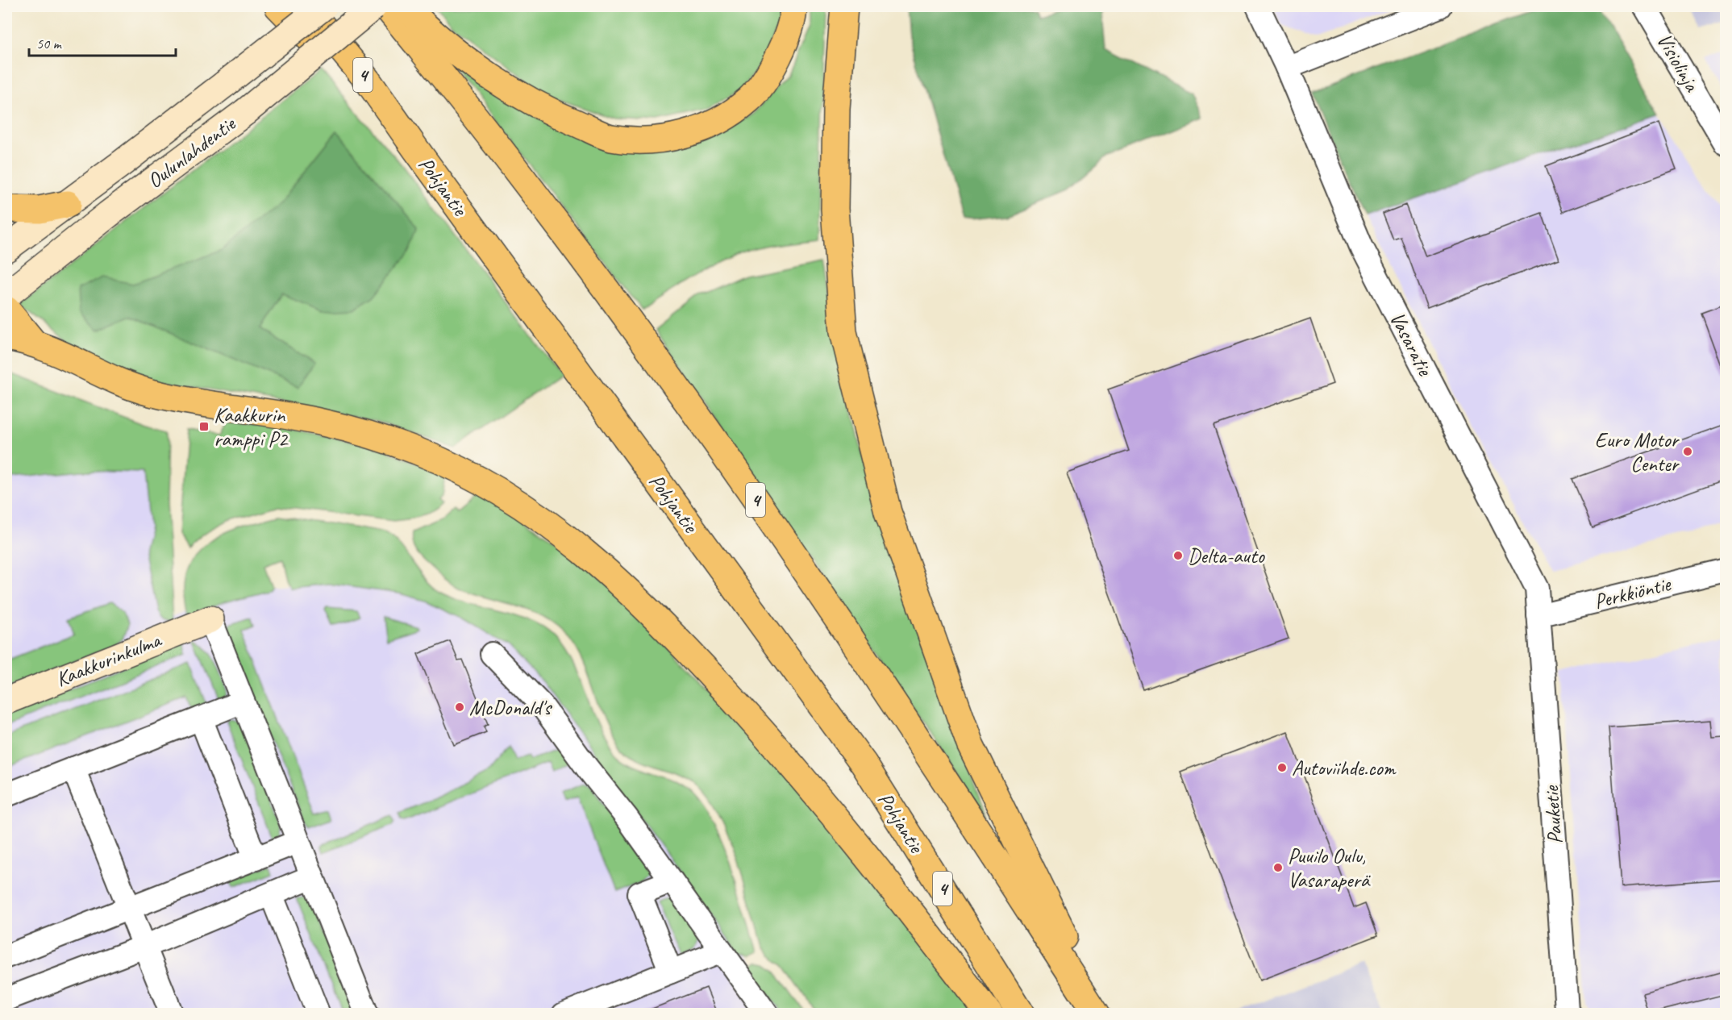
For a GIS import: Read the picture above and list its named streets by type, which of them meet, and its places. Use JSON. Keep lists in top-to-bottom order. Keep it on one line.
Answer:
{"streets":{"highway":["4","Pohjantie"],"main road":["Oulunlahdentie","Kaakkurinkulma"],"street":["Visiolinja","Vasaratie","Perkkiöntie","Pauketie"]},"crossings":[["Vasaratie","Perkkiöntie"],["Vasaratie","Pauketie"],["Perkkiöntie","Pauketie"]],"places":{"transit":["Kaakkurin ramppi P2"],"other":["Euro Motor Center","Delta-auto","McDonald's","Autoviihde.com","Puuilo Oulu, Vasaraperä"]},"scale_bar":"50 m"}
